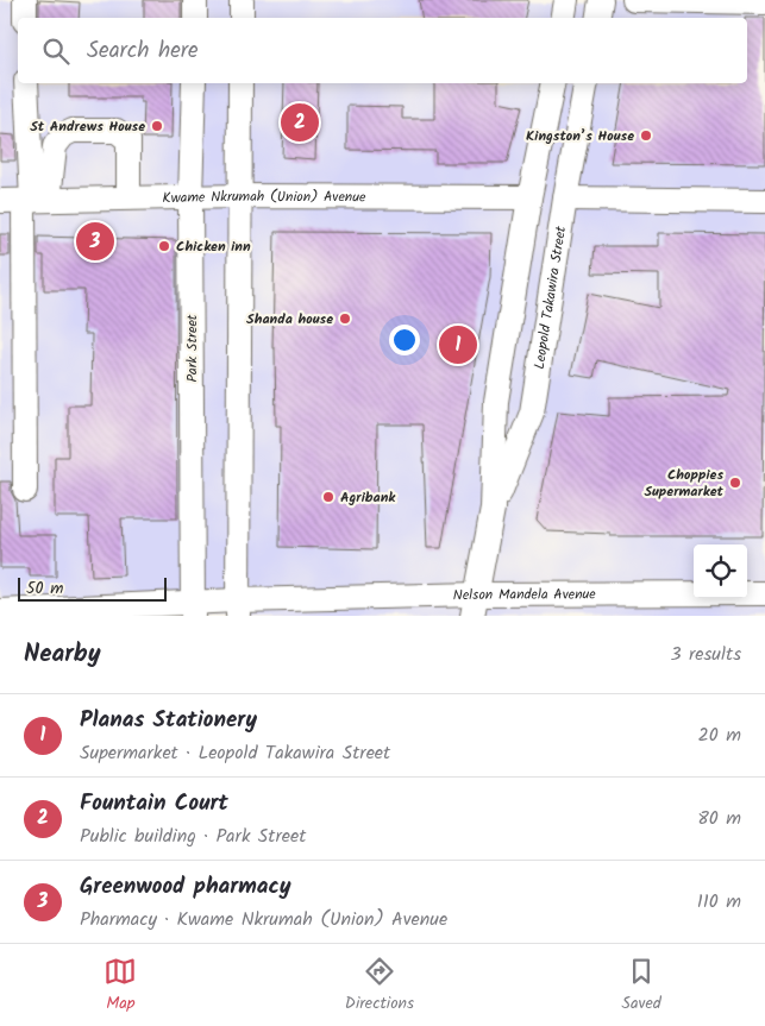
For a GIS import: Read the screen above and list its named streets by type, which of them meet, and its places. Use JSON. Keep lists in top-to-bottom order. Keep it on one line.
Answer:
{"streets":{"street":["Kwame Nkrumah (Union) Avenue","Leopold Takawira Street","Park Street","Nelson Mandela Avenue"]},"crossings":[["Kwame Nkrumah (Union) Avenue","Leopold Takawira Street"],["Kwame Nkrumah (Union) Avenue","Park Street"],["Leopold Takawira Street","Nelson Mandela Avenue"],["Park Street","Nelson Mandela Avenue"]],"places":["St Andrews House","Kingston’s House","Chicken inn","Shanda house","Choppies Supermarket","Agribank"],"scale_bar":"50 m","page":{"search":"Search here","pins":["2","3","1"],"scale":"50 m","heading":["Nearby","3 results"],"list":[{"mark":"1","name":"Planas Stationery","note":"Supermarket · Leopold Takawira Street","value":"20 m"},{"mark":"2","name":"Fountain Court","note":"Public building · Park Street","value":"80 m"},{"mark":"3","name":"Greenwood pharmacy","note":"Pharmacy · Kwame Nkrumah (Union) Avenue","value":"110 m"}],"nav":["Map","Directions","Saved"]}}
